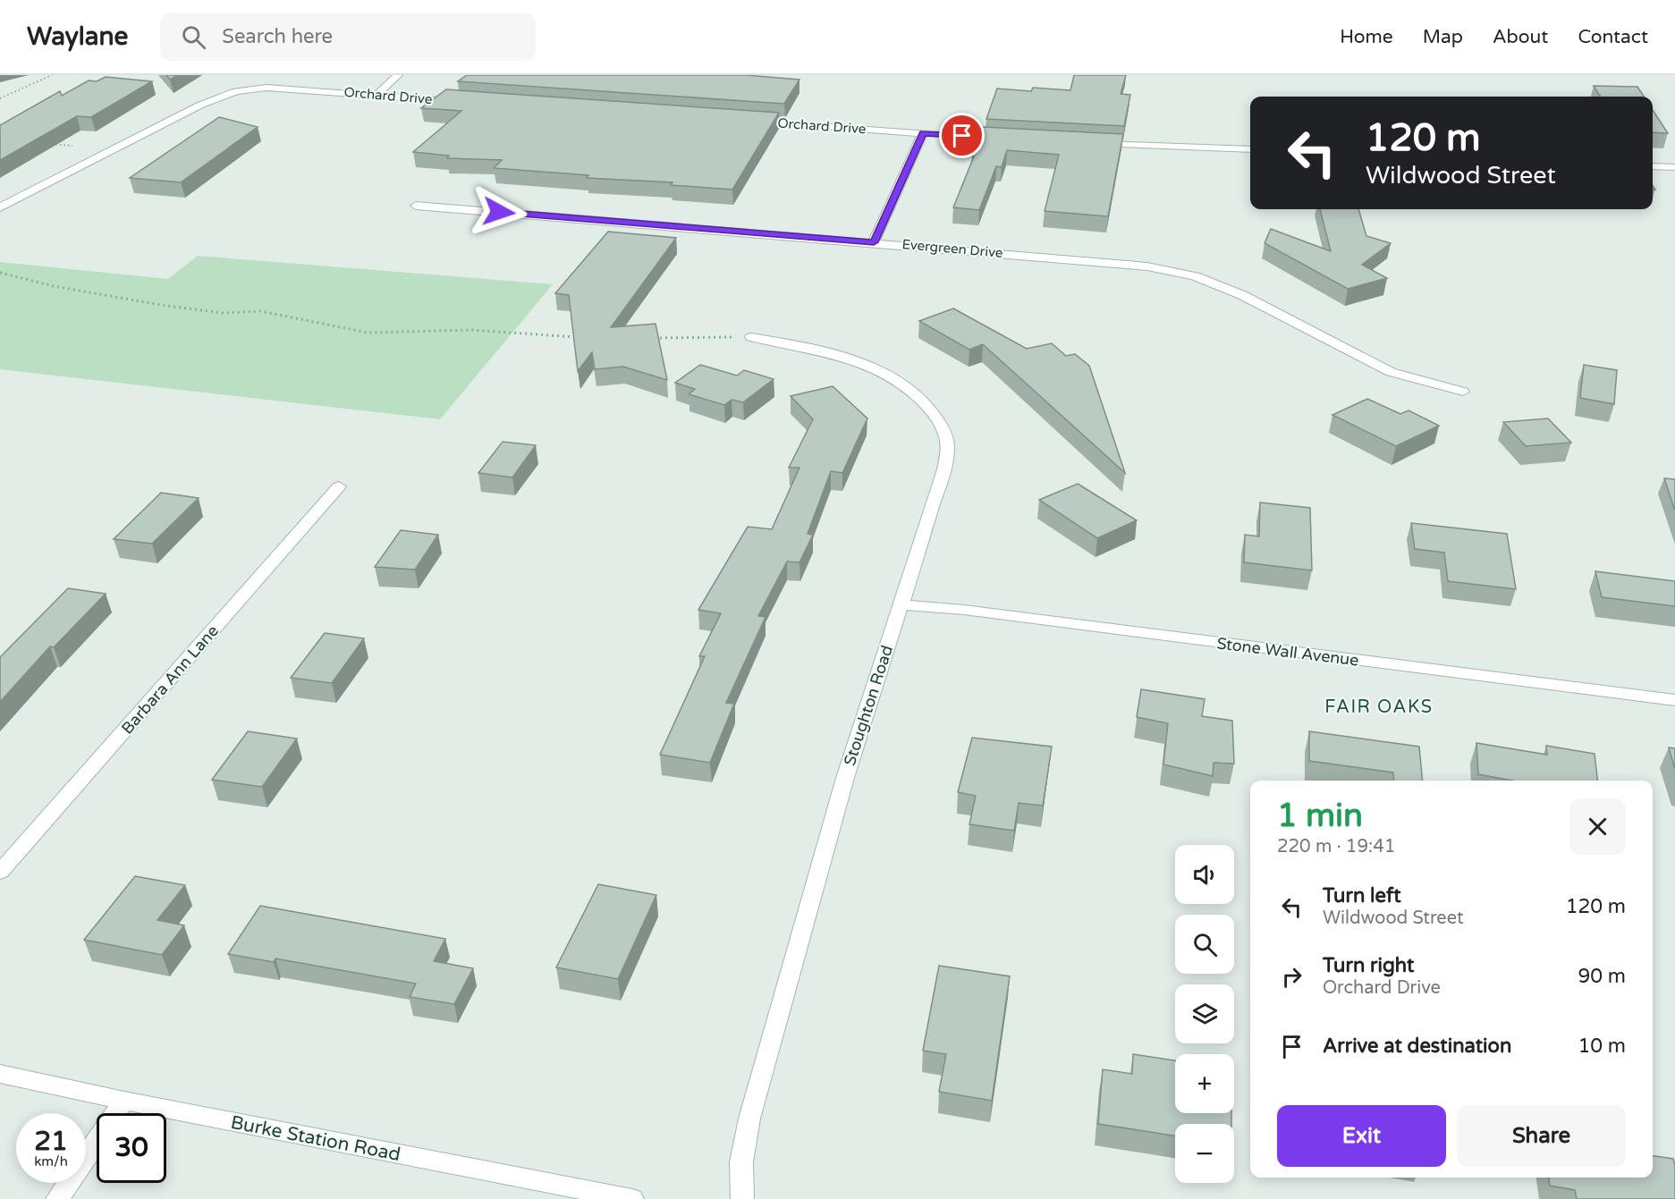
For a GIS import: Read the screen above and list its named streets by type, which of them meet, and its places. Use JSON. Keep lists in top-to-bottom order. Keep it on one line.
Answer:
{"streets":{"street":["Orchard Drive","Evergreen Drive","Stone Wall Avenue","Barbara Ann Lane","Stoughton Road","Burke Station Road"]},"crossings":[["Stone Wall Avenue","Stoughton Road"]],"districts":["FAIR OAKS"],"page":{"header":"Waylane","search":"Search here","nav":["Home","Map","About","Contact"],"turn":["120 m","Wildwood Street"],"heading":["1 min","220 m · 19:41"],"map_buttons":["+","−"],"list":[{"name":"Turn left","note":"Wildwood Street","value":"120 m"},{"name":"Turn right","note":"Orchard Drive","value":"90 m"},{"name":"Arrive at destination","value":"10 m"}],"buttons":["Exit","Share"],"speed":"21 km/h","limit":"30"}}
